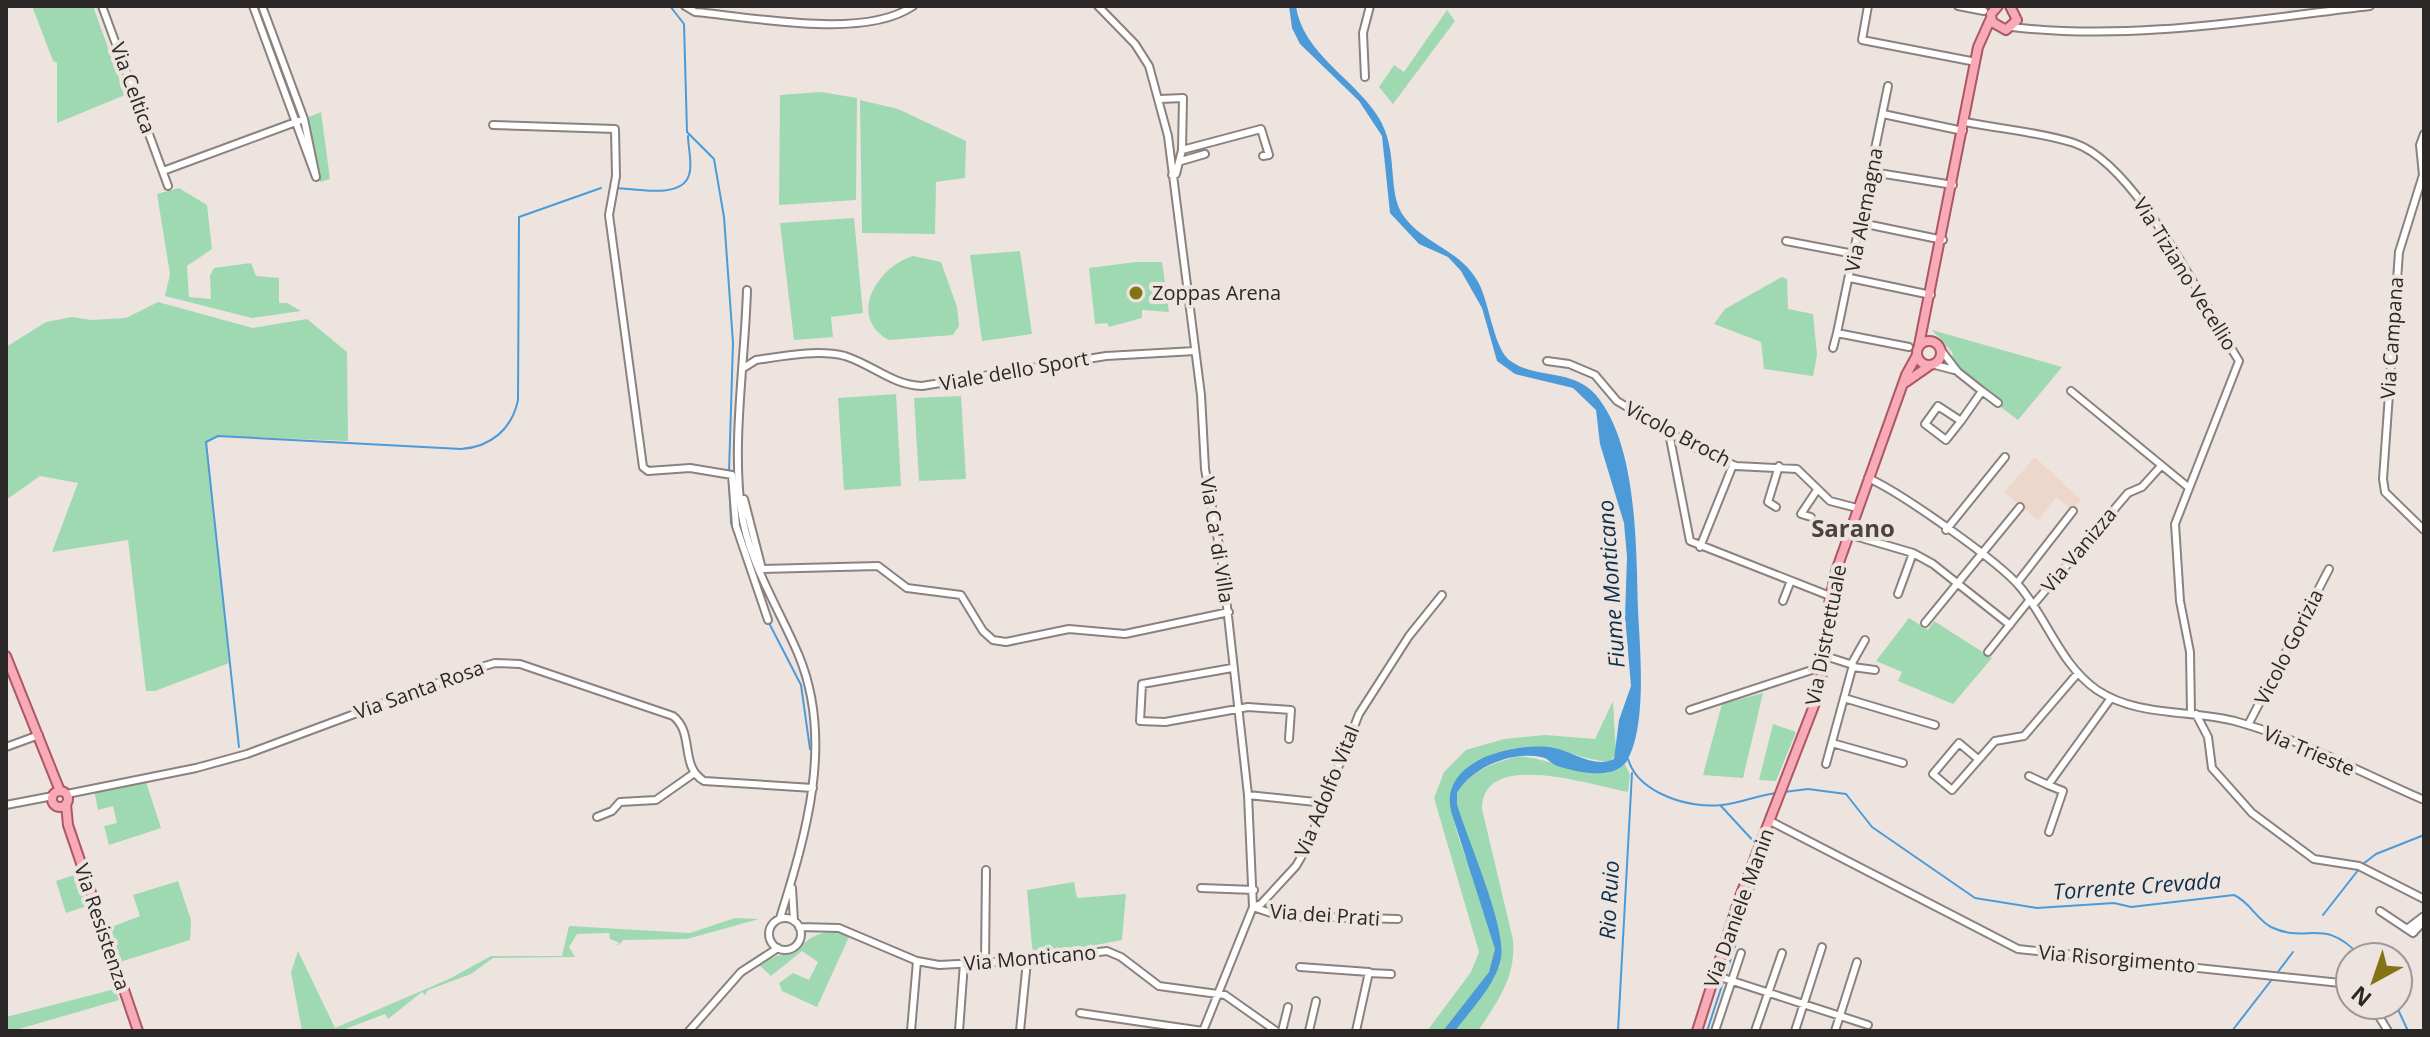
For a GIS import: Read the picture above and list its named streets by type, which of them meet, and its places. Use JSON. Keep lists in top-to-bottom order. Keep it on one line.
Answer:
{"streets":{"main road":["Via Distrettuale","Via Daniele Manin","Via Resistenza"],"street":["Via Celtica","Via Alemagna","Via Tiziano Vecellio","Via Campana","Viale dello Sport","Vicolo Broch","Via Ca' di Villa","Via Vanizza","Vicolo Gorizia","Via Santa Rosa","Via Trieste","Via Adolfo Vital","Via dei Prati","Via Monticano","Via Risorgimento"]},"crossings":[["Via Tiziano Vecellio","Via Vanizza"],["Via Tiziano Vecellio","Via Trieste"],["Viale dello Sport","Via Ca' di Villa"],["Vicolo Broch","Via Distrettuale"],["Via Ca' di Villa","Via Adolfo Vital"],["Via Ca' di Villa","Via dei Prati"],["Via Vanizza","Via Distrettuale"],["Via Vanizza","Via Trieste"],["Via Distrettuale","Via Daniele Manin"],["Vicolo Gorizia","Via Trieste"],["Via Santa Rosa","Via Resistenza"],["Via Adolfo Vital","Via dei Prati"],["Via Adolfo Vital","Via Monticano"],["Via Daniele Manin","Via Risorgimento"]],"districts":["Sarano"],"water":["Fiume Monticano","Torrente Crevada","Rio Ruio"],"places":["Zoppas Arena"],"north":"bottom left"}
